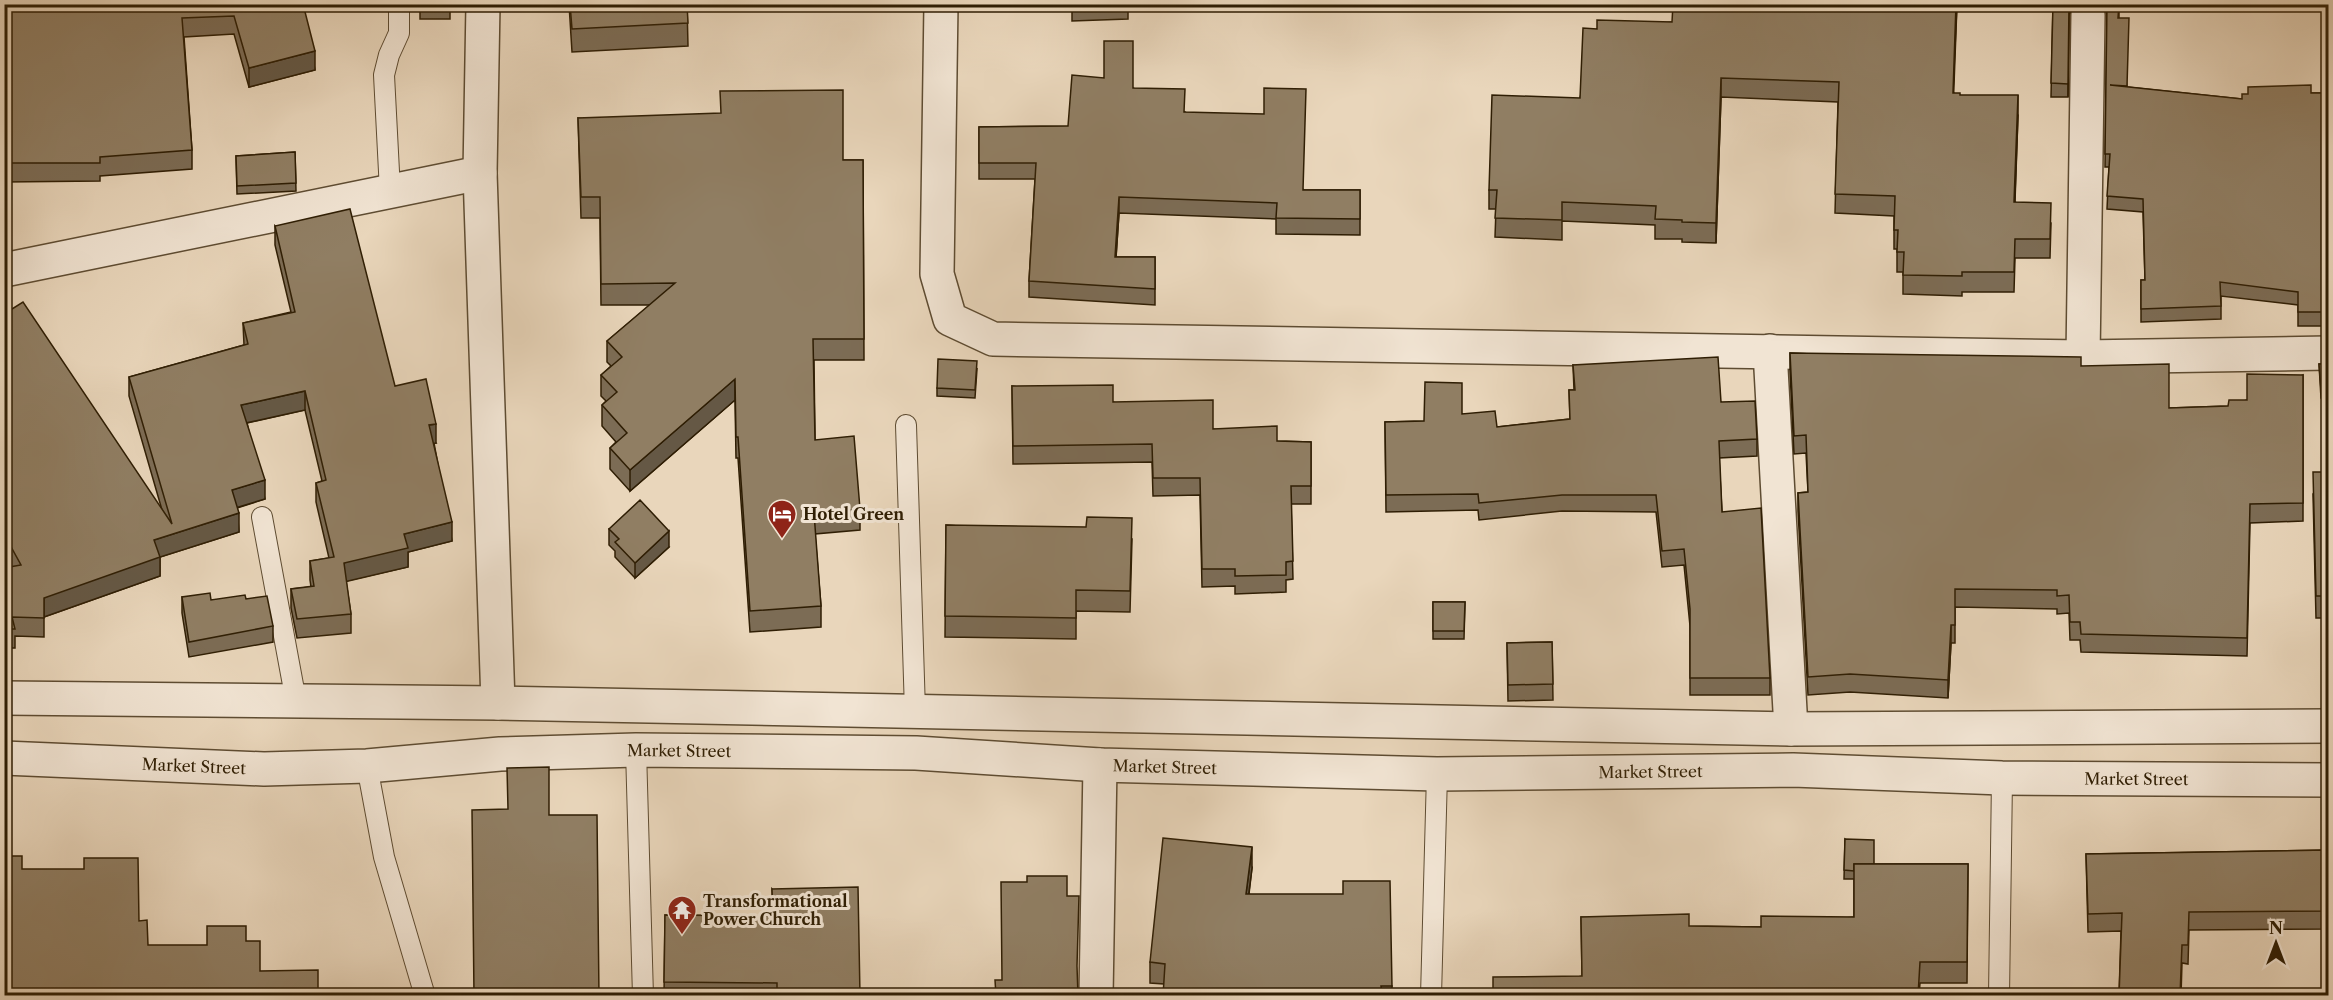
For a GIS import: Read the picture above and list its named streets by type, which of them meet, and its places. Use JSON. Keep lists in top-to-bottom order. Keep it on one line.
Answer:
{"streets":{"street":["Market Street"]},"places":{"hotel":["Hotel Green"],"temple":["Transformational Power Church"]},"north":"top"}
